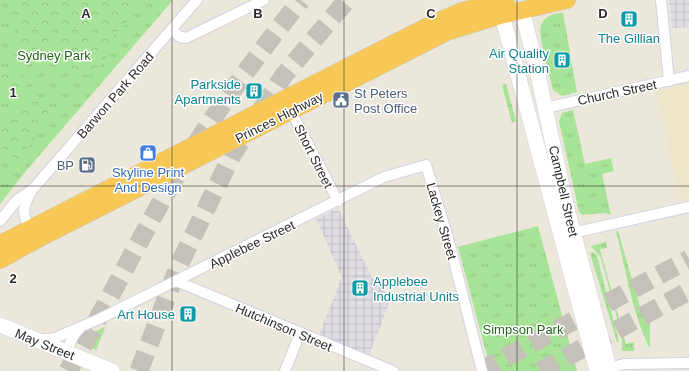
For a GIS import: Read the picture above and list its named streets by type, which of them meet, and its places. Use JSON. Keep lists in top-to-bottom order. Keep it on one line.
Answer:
{"streets":{"highway":["Princes Highway"],"main road":["Campbell Street","May Street"],"street":["Church Street","Barwon Park Road","Short Street","Lackey Street","Applebee Street","Hutchinson Street"]},"crossings":[["Church Street","Campbell Street"],["Barwon Park Road","Princes Highway"],["Princes Highway","Short Street"],["Princes Highway","Campbell Street"],["Short Street","Applebee Street"],["Lackey Street","Applebee Street"],["Applebee Street","Hutchinson Street"],["Applebee Street","May Street"]],"parks":["Sydney Park","Simpson Park"],"places":{"building":["The Gillian","Air Quality Station","Parkside Apartments","Applebee Industrial Units","Art House"],"public building":["St Peters Post Office"],"shop":["Skyline Print And Design"],"fuel station":["BP"]},"grid":{"columns":["A","B","C","D"],"rows":["1","2"]}}
